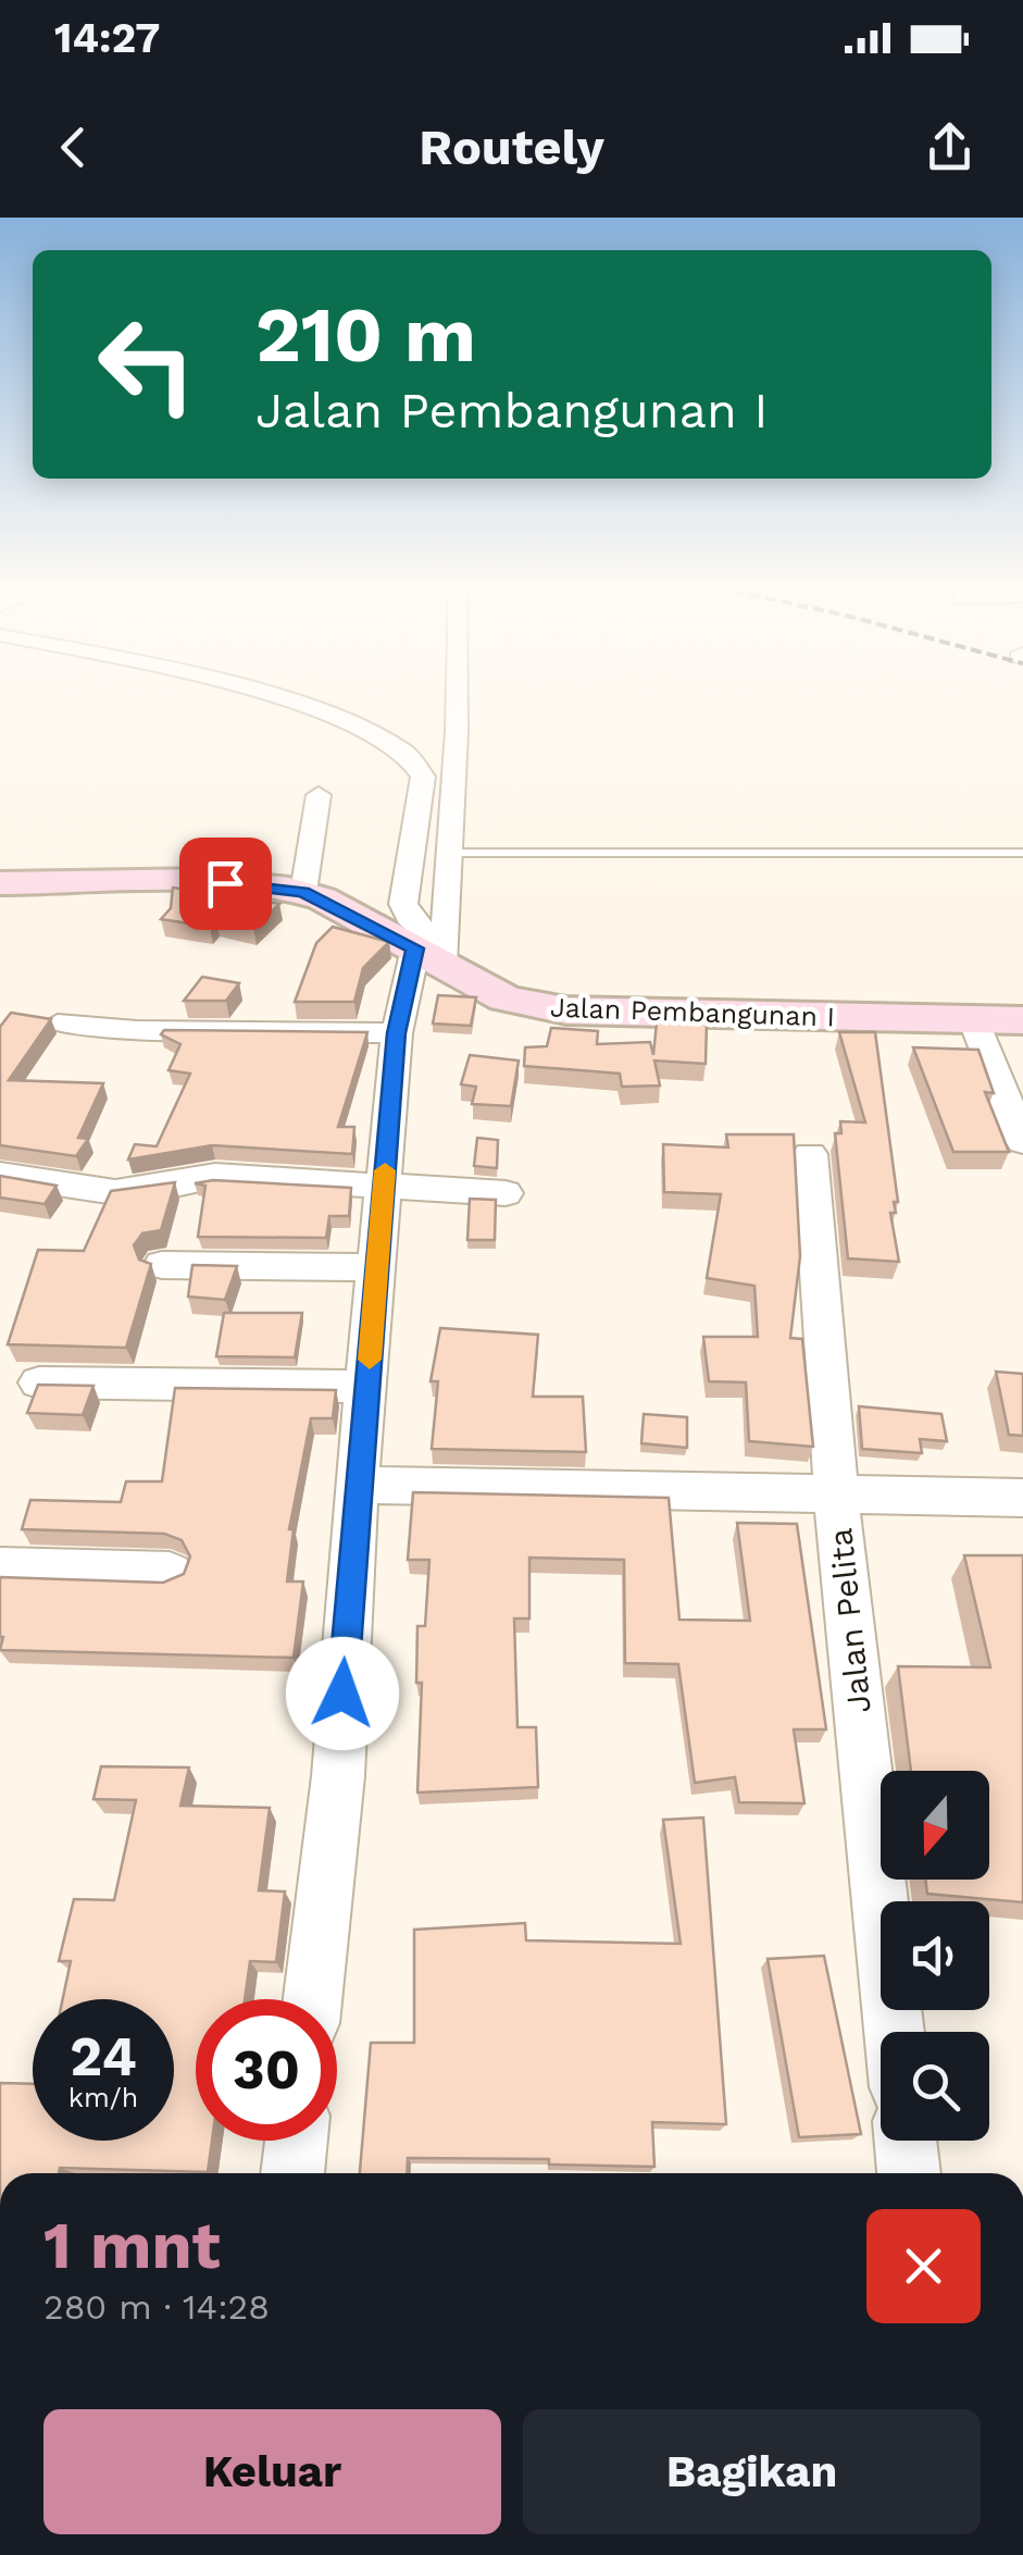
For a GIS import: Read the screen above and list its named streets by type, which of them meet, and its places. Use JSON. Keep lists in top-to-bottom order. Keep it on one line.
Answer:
{"streets":{"main road":["Jalan Pembangunan I"],"street":["Jalan Pelita"]},"north":"bottom","page":{"status":"14:27","header":"Routely","turn":["210 m","Jalan Pembangunan I"],"speed":"24 km/h","limit":"30","heading":["1 mnt","280 m · 14:28"],"buttons":["Keluar","Bagikan"]}}
